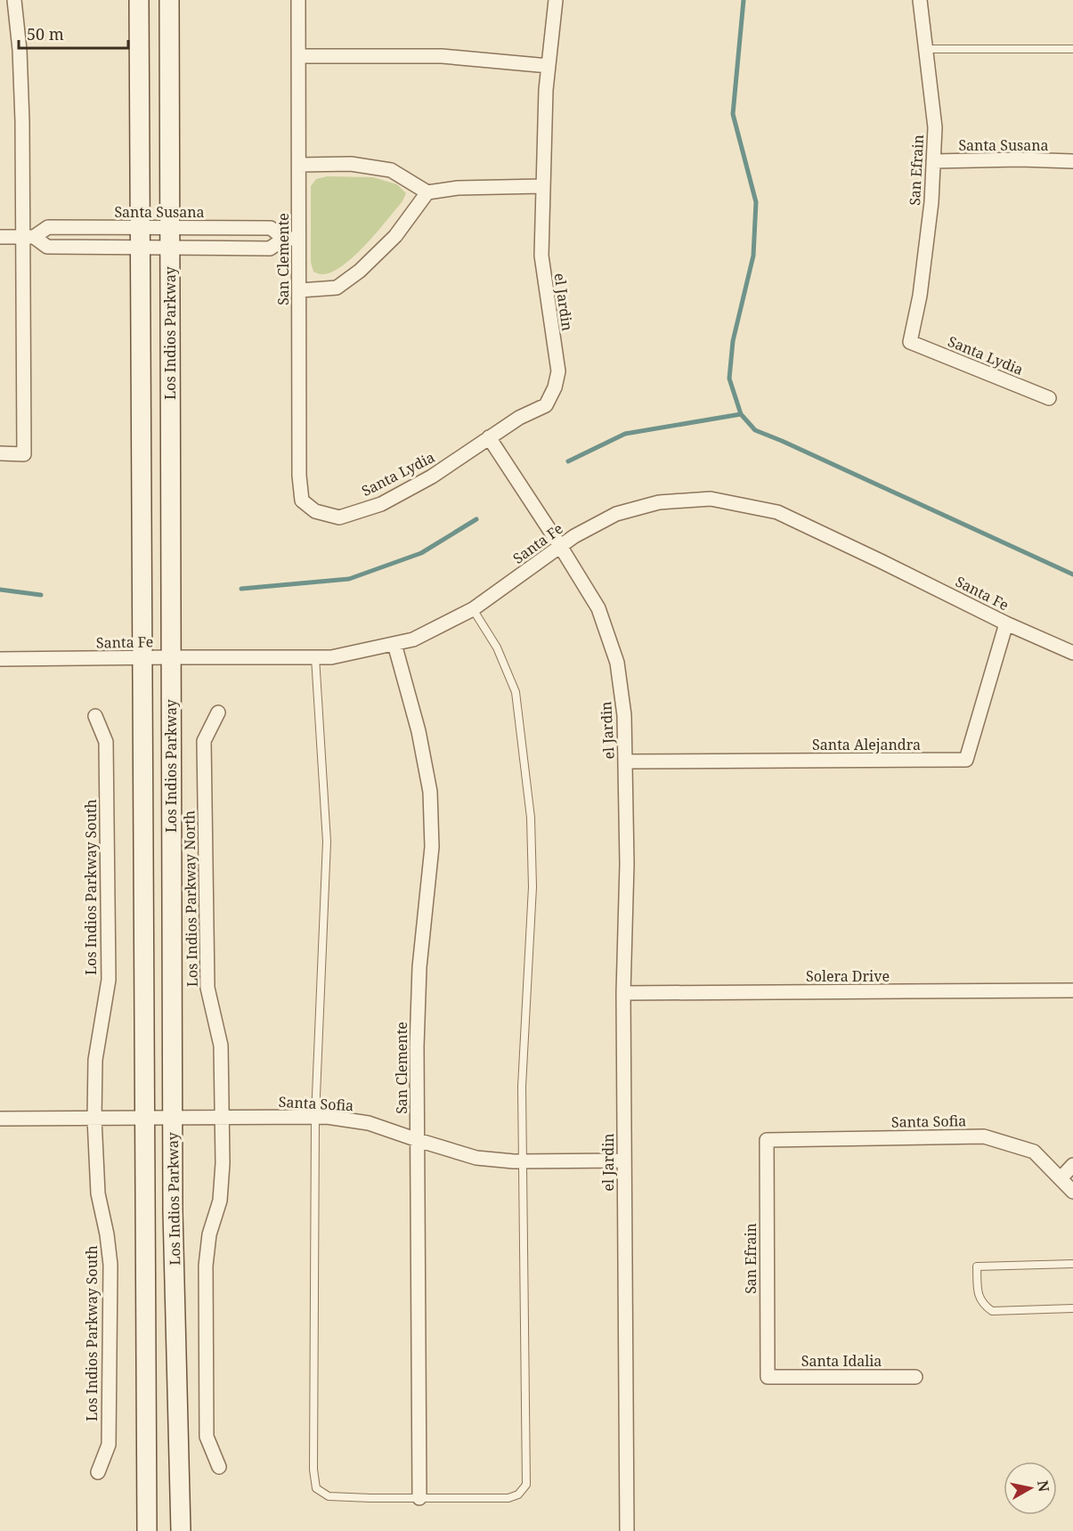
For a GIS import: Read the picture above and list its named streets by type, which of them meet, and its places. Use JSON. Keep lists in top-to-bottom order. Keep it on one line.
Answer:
{"streets":{"street":["Santa Susana","San Efrain","San Clemente","el Jardin","Los Indios Parkway","Santa Lydia","Santa Fe","Santa Alejandra","Los Indios Parkway South","Los Indios Parkway North","Solera Drive","Santa Sofia","Santa Idalia"]},"crossings":[["Santa Susana","San Efrain"],["Santa Susana","San Clemente"],["Santa Susana","Los Indios Parkway"],["San Efrain","Santa Lydia"],["San Efrain","Santa Sofia"],["San Efrain","Santa Idalia"],["San Clemente","Santa Lydia"],["San Clemente","Santa Fe"],["San Clemente","Santa Sofia"],["el Jardin","Santa Lydia"],["el Jardin","Santa Fe"],["el Jardin","Santa Alejandra"],["el Jardin","Solera Drive"],["el Jardin","Santa Sofia"],["Los Indios Parkway","Santa Fe"],["Los Indios Parkway","Santa Sofia"],["Santa Fe","Santa Alejandra"],["Los Indios Parkway South","Santa Sofia"],["Los Indios Parkway North","Santa Sofia"]],"scale_bar":"50 m","north":"right"}
